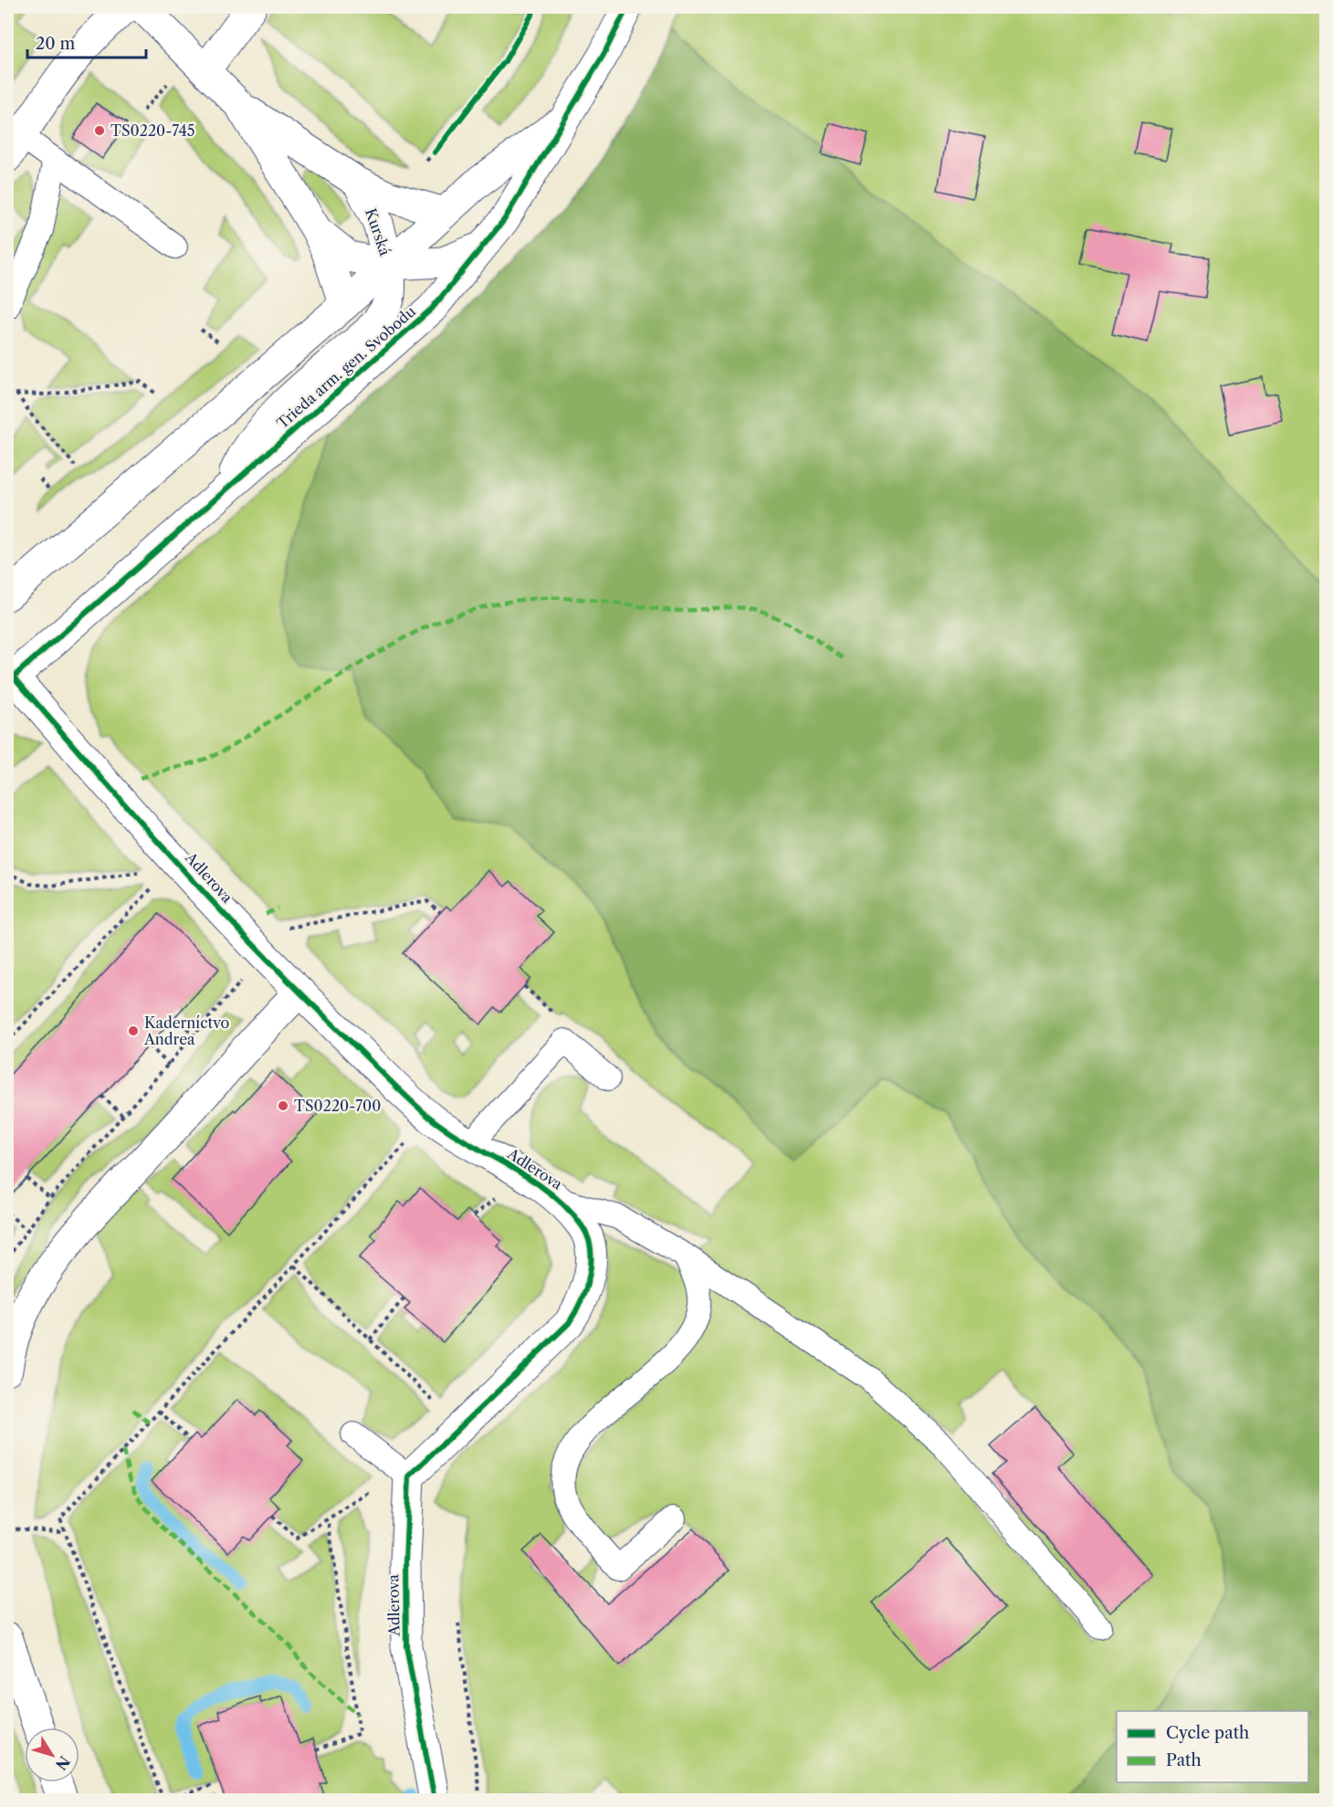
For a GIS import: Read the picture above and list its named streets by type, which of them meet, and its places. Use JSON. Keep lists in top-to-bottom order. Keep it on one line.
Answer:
{"streets":{"street":["Kurská","Trieda arm. gen. Svobodu","Adlerova"]},"crossings":[["Kurská","Trieda arm. gen. Svobodu"],["Trieda arm. gen. Svobodu","Adlerova"]],"places":["TS0220-745","Kaderníctvo Andrea","TS0220-700"],"legend":["Cycle path","Path"],"scale_bar":"20 m","north":"bottom right"}
